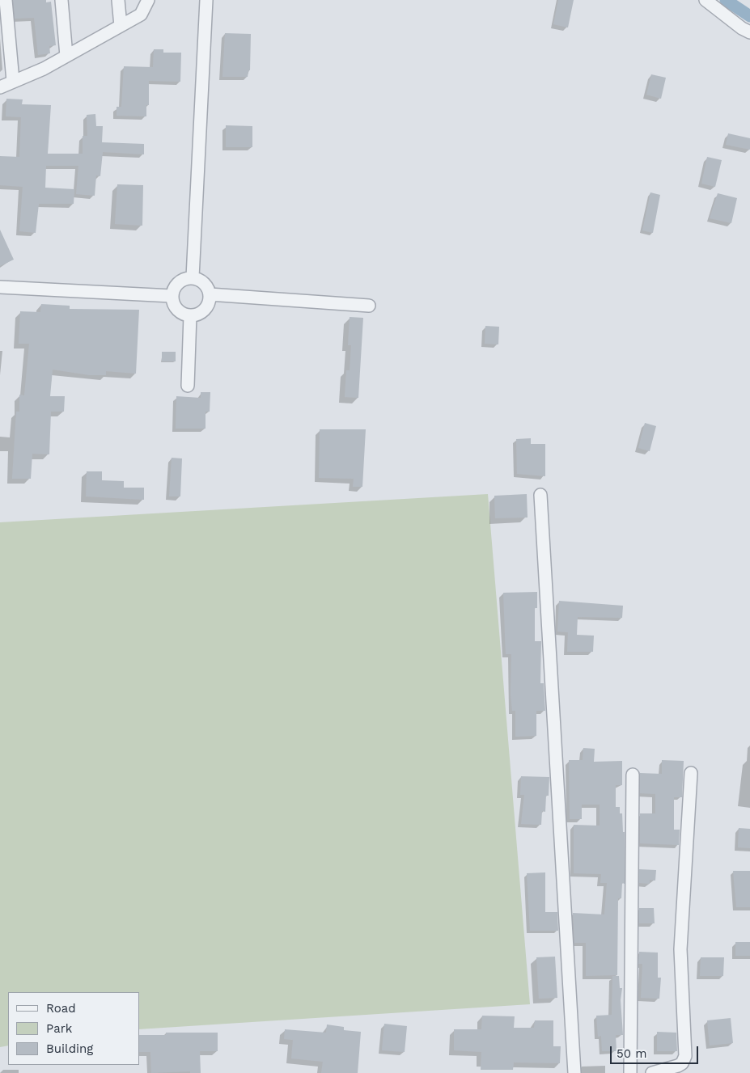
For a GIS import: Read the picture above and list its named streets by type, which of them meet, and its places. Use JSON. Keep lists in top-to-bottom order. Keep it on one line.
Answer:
{"legend":["Road","Park","Building"],"scale_bar":"50 m"}
